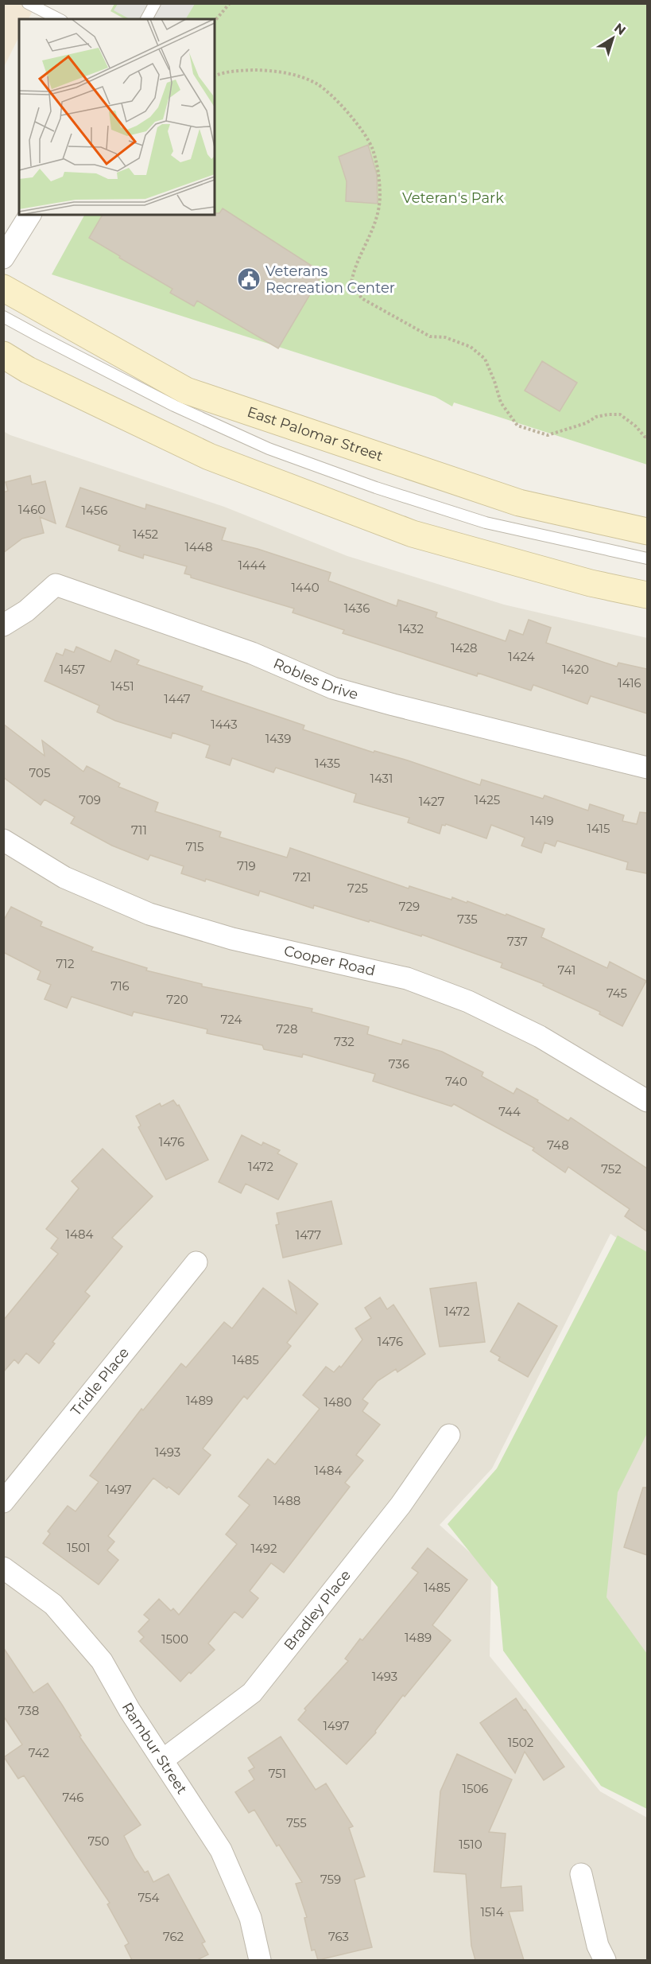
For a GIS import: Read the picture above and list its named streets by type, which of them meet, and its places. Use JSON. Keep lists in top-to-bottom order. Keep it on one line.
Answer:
{"streets":{"main road":["East Palomar Street"],"street":["Robles Drive","Cooper Road","Tridle Place","Bradley Place","Rambur Street"]},"crossings":[["Bradley Place","Rambur Street"]],"parks":["Veteran's Park"],"places":{"public building":["Veterans Recreation Center"]},"house_numbers":["1460","1456","1452","1448","1444","1440","1436","1432","1428","1424","1457","1420","1416","1451","1447","1443","1439","1435","705","1431","709","1425","1427","1419","1415","711","715","719","721","725","729","735","737","712","741","716","745","720","724","728","732","736","740","744","1476","748","1472","752","1484","1477","1472","1476","1485","1489","1480","1493","1484","1497","1488","1501","1492","1485","1489","1500","1493","738","1497","1502","742","751","1506","746","755","750","1510","759","754","1514","762","763"],"north":"top right"}
